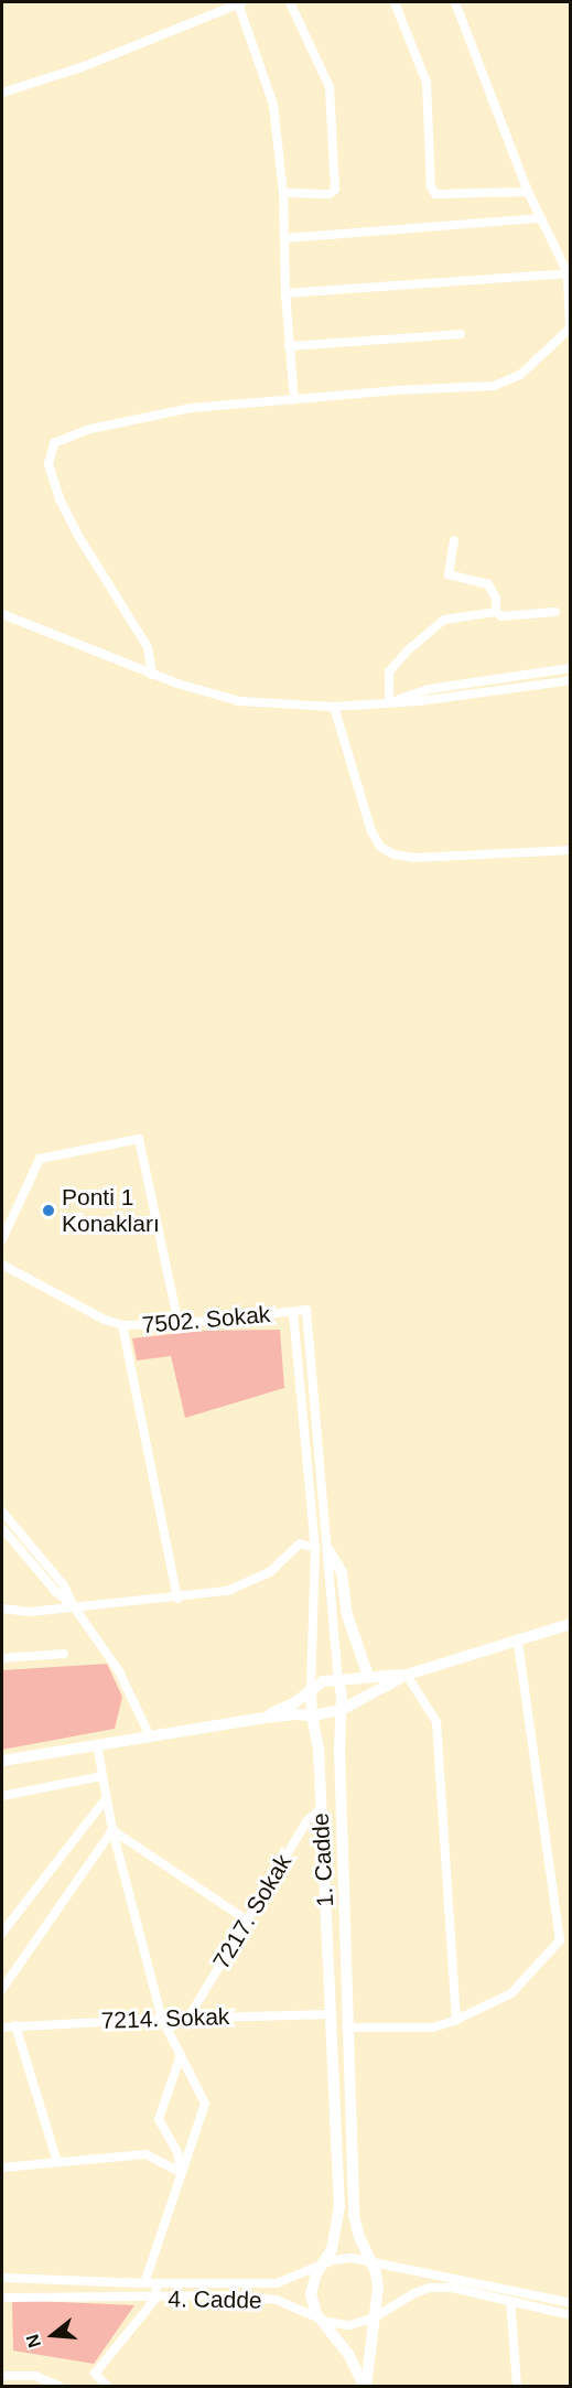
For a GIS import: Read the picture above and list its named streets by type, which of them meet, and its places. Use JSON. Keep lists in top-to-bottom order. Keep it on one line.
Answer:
{"streets":{"main road":["1. Cadde"],"street":["7502. Sokak","7217. Sokak","7214. Sokak","4. Cadde"]},"crossings":[["7502. Sokak","1. Cadde"],["1. Cadde","7217. Sokak"],["1. Cadde","7214. Sokak"],["1. Cadde","4. Cadde"],["7217. Sokak","7214. Sokak"]],"places":["Ponti 1 Konakları"],"north":"left"}
